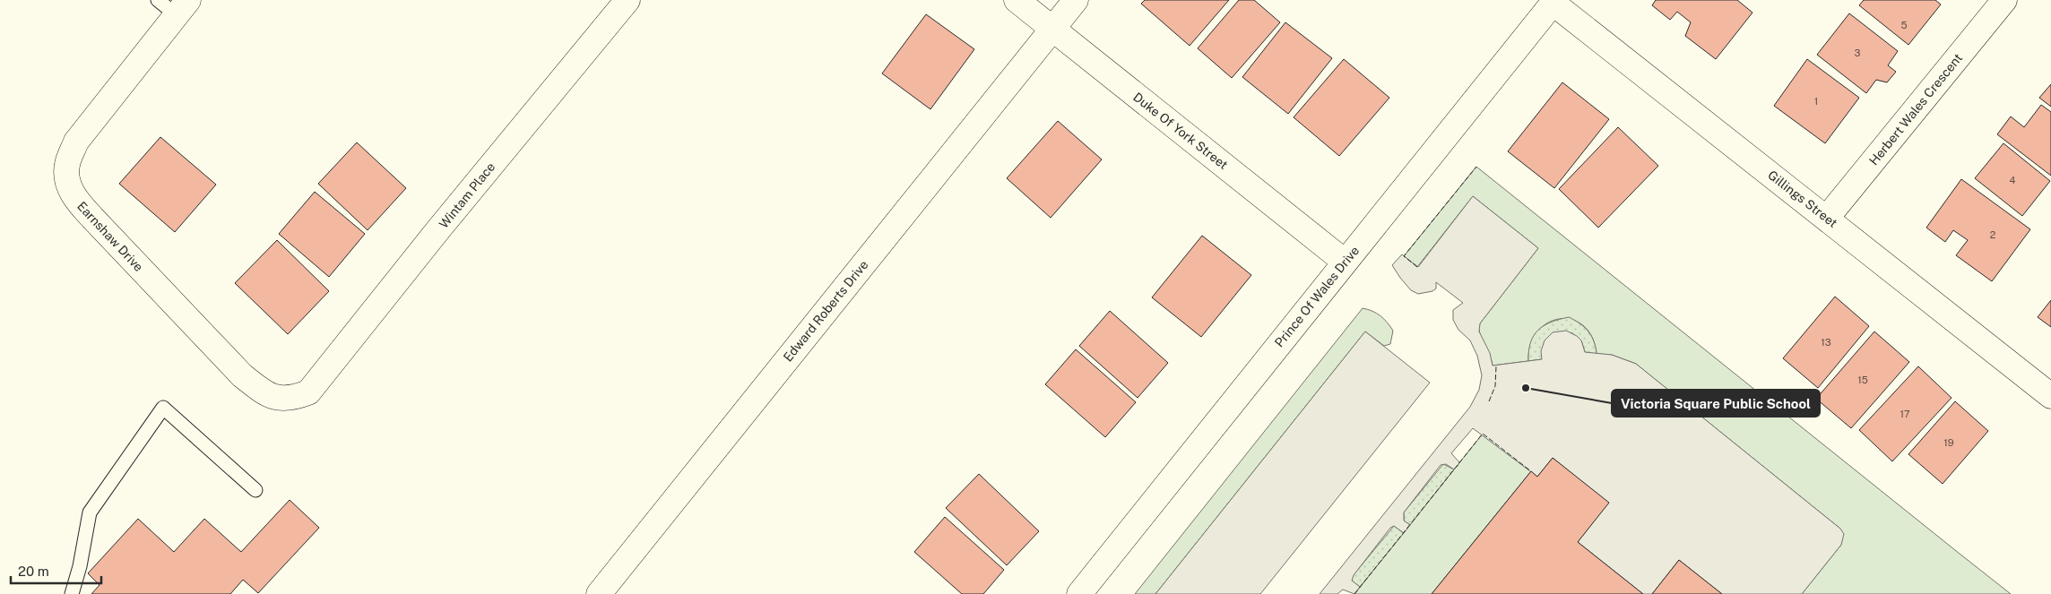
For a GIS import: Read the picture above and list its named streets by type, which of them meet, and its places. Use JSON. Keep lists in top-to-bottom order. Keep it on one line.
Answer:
{"streets":{"street":["Herbert Wales Crescent","Duke Of York Street","Wintam Place","Gillings Street","Earnshaw Drive","Prince Of Wales Drive","Edward Roberts Drive"]},"crossings":[["Herbert Wales Crescent","Gillings Street"],["Duke Of York Street","Prince Of Wales Drive"],["Duke Of York Street","Edward Roberts Drive"],["Wintam Place","Earnshaw Drive"],["Gillings Street","Prince Of Wales Drive"]],"places":["Victoria Square Public School"],"house_numbers":["5","3","1","4","2","13","15","17","19"],"scale_bar":"20 m"}
